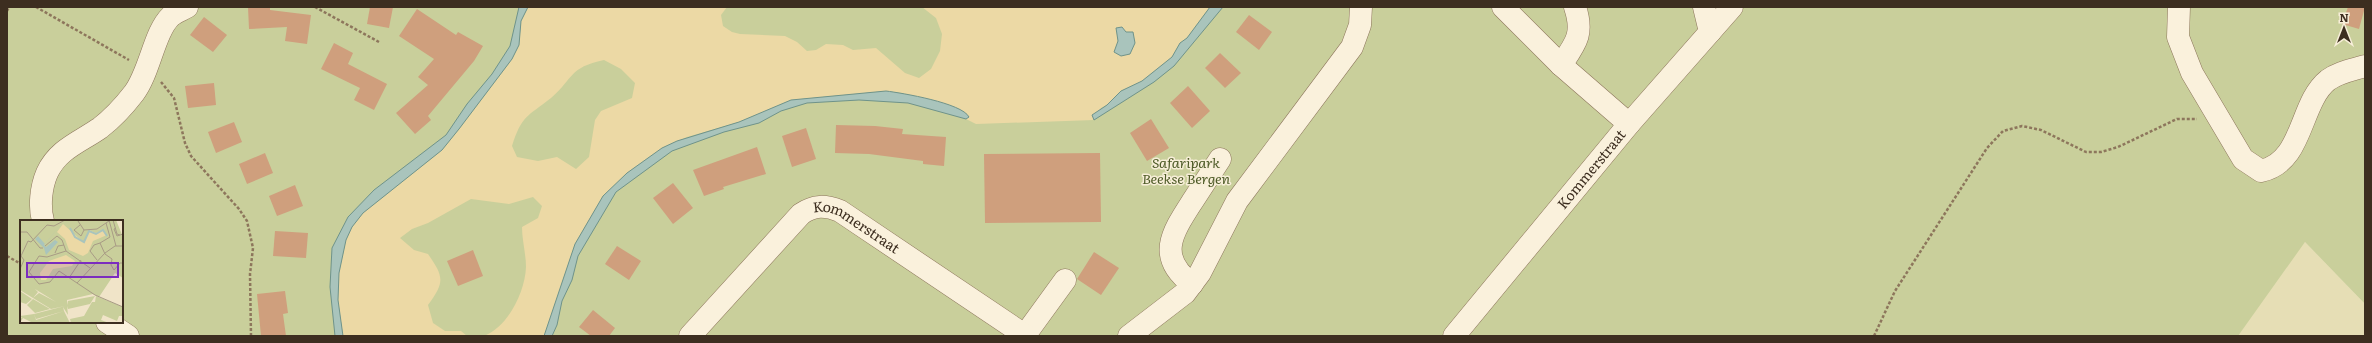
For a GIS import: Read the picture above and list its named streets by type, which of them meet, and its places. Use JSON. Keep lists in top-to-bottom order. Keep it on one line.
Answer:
{"streets":{"street":["Kommerstraat"]},"parks":["Safaripark Beekse Bergen"],"north":"top"}
